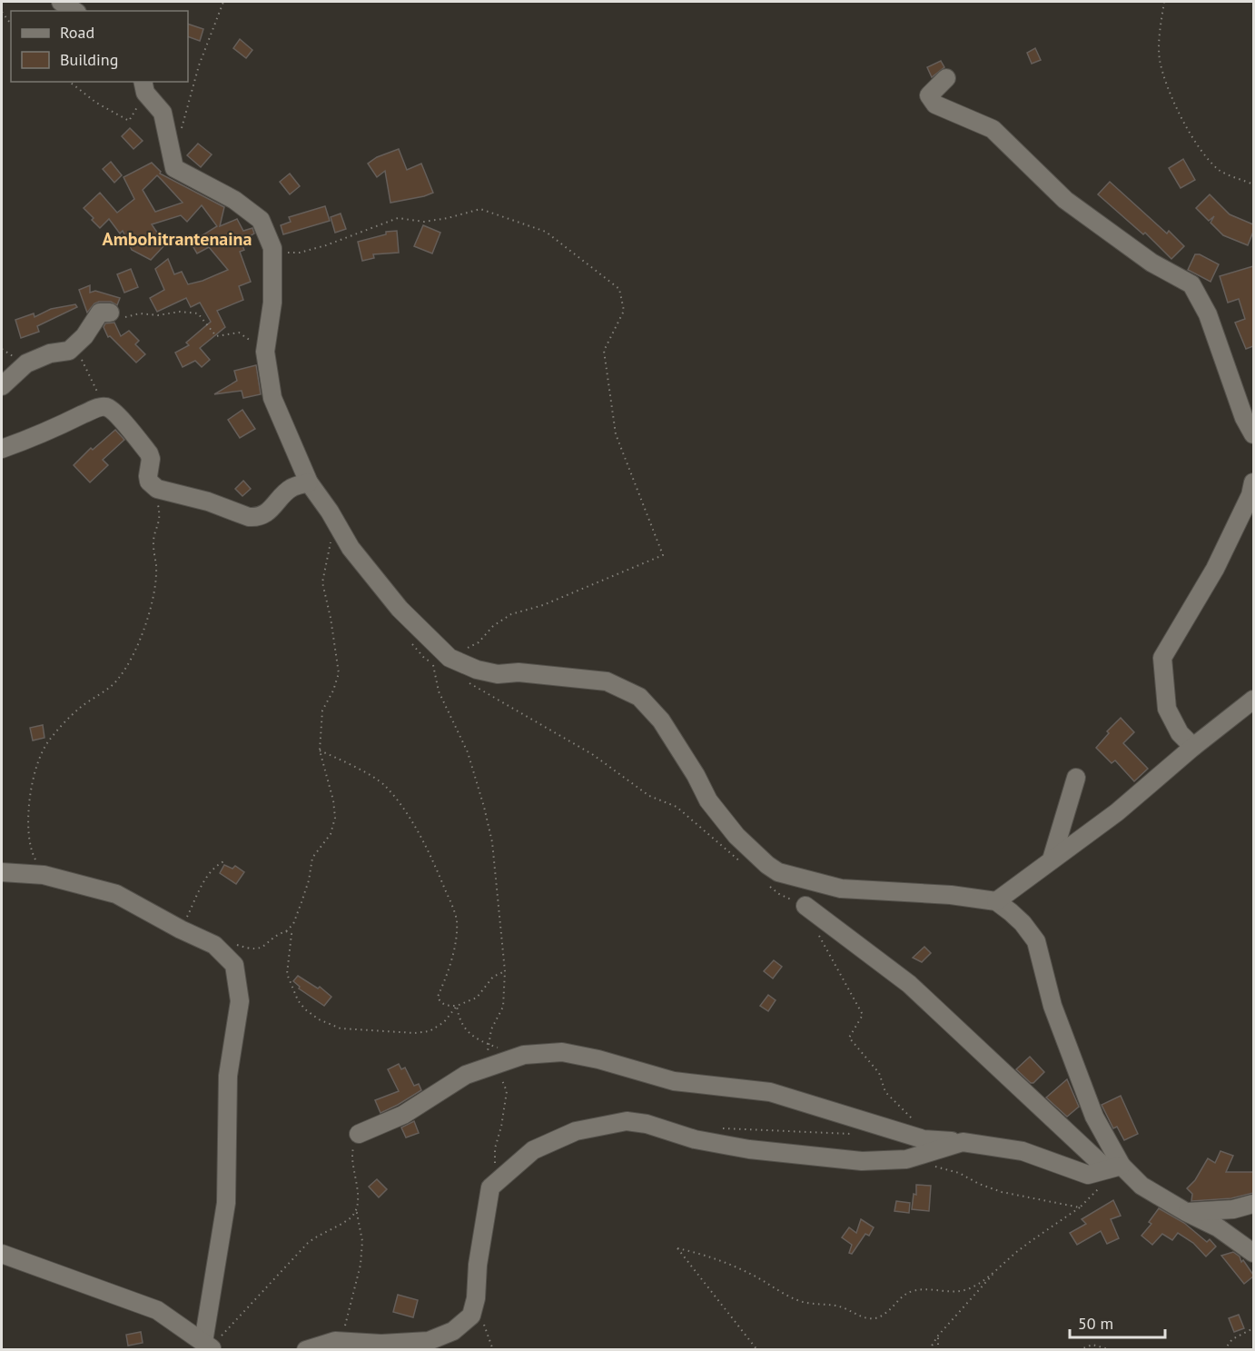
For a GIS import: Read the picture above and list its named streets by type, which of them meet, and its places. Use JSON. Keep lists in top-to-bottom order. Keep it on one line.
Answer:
{"districts":["Ambohitrantenaina"],"legend":["Road","Building"],"scale_bar":"50 m"}
